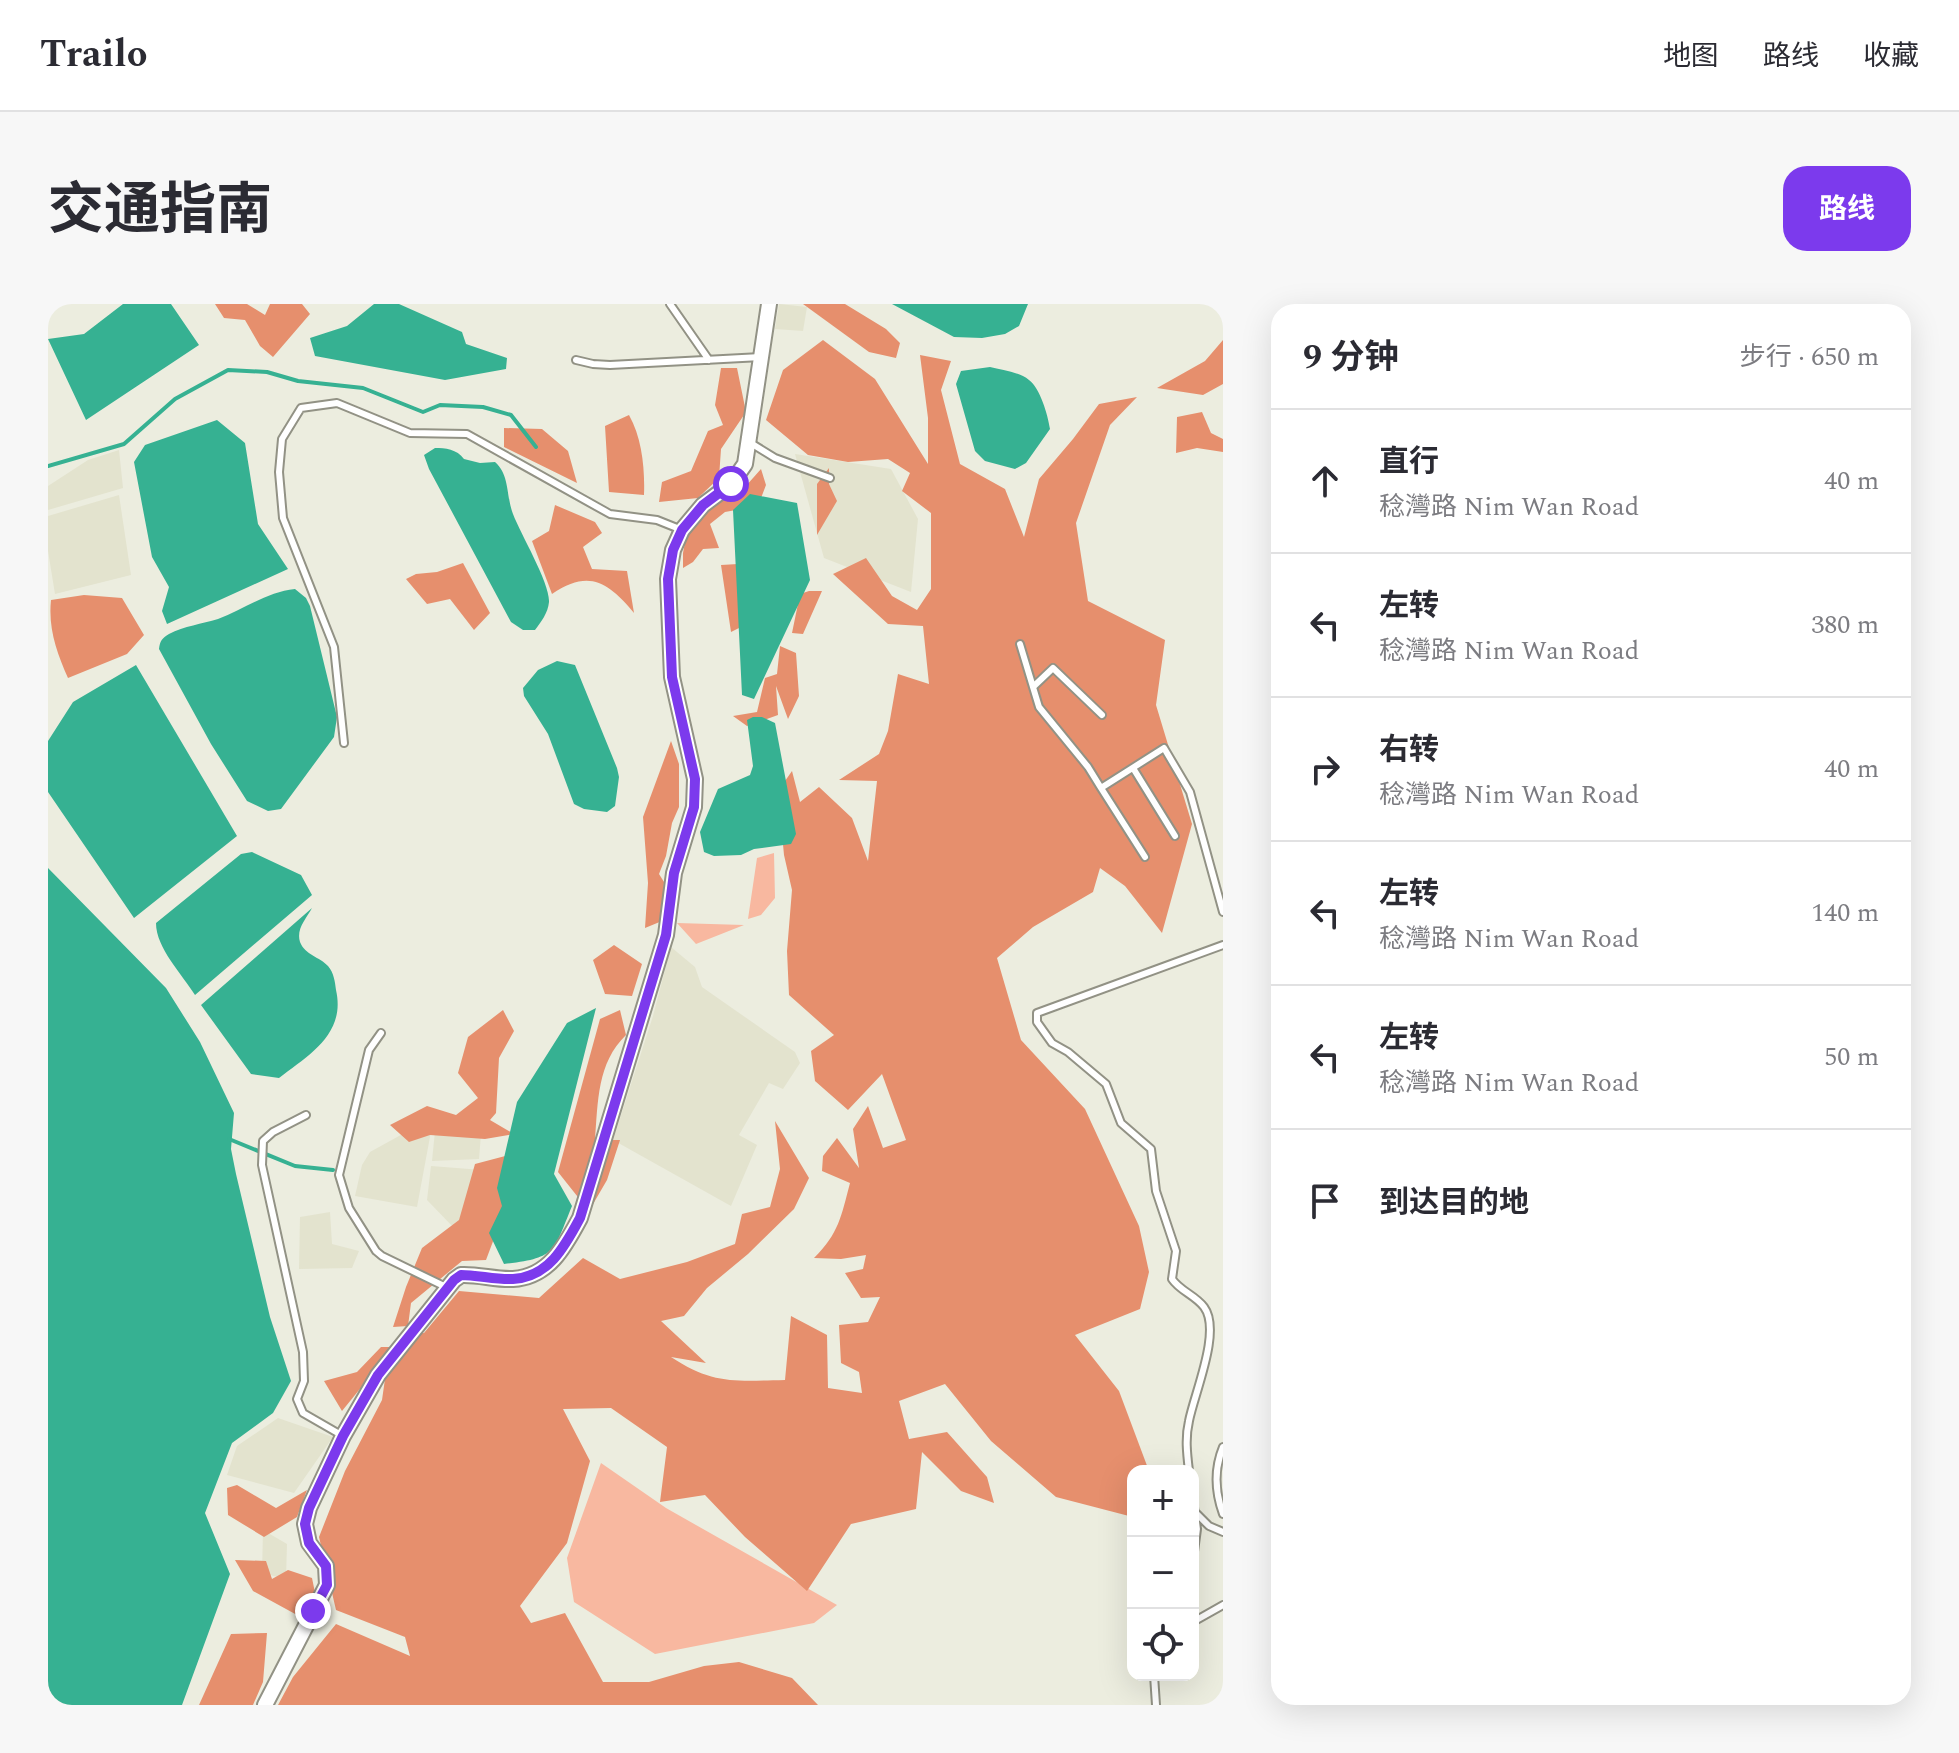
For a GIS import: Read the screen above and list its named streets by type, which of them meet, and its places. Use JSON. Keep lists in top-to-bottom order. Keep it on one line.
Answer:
{"page":{"header":"Trailo","nav":["地图","路线","收藏"],"title":"交通指南","buttons":"路线","heading":["9 分钟","步行 · 650 m"],"list":[["直行","稔灣路 Nim Wan Road","40 m"],["左转","稔灣路 Nim Wan Road","380 m"],["右转","稔灣路 Nim Wan Road","40 m"],["左转","稔灣路 Nim Wan Road","140 m"],["左转","稔灣路 Nim Wan Road","50 m"],"到达目的地"],"map_buttons":["+","−"]}}
